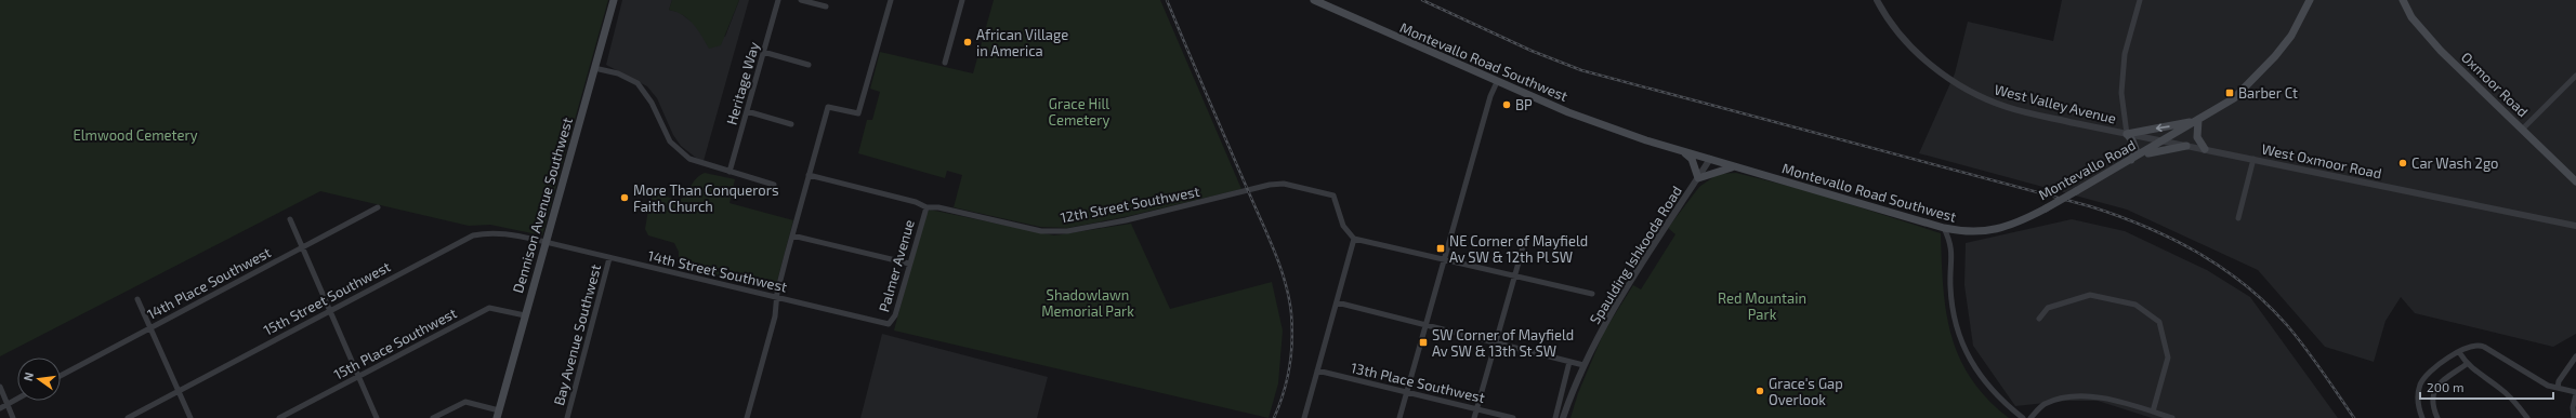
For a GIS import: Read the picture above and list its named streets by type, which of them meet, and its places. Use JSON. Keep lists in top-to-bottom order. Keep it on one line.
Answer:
{"streets":{"main road":["Montevallo Road Southwest","Oxmoor Road","Montevallo Road","Dennison Avenue Southwest"],"street":["Heritage Way","West Valley Avenue","West Oxmoor Road","12th Street Southwest","Spaulding Ishkooda Road","Palmer Avenue","14th Street Southwest","14th Place Southwest","15th Street Southwest","Bay Avenue Southwest","15th Place Southwest","13th Place Southwest"]},"crossings":[["Montevallo Road Southwest","Montevallo Road"],["Montevallo Road Southwest","Spaulding Ishkooda Road"],["West Valley Avenue","West Oxmoor Road"],["West Valley Avenue","Montevallo Road"],["West Oxmoor Road","Montevallo Road"],["12th Street Southwest","Palmer Avenue"],["Dennison Avenue Southwest","14th Street Southwest"],["Dennison Avenue Southwest","15th Street Southwest"],["Dennison Avenue Southwest","15th Place Southwest"],["Palmer Avenue","14th Street Southwest"],["14th Street Southwest","15th Street Southwest"],["14th Street Southwest","Bay Avenue Southwest"]],"parks":["Grace Hill Cemetery","Elmwood Cemetery","Shadowlawn Memorial Park","Red Mountain Park"],"places":{"other":["African Village in America","BP","Car Wash 2go","More Than Conquerors Faith Church","Grace's Gap Overlook"],"transit":["Barber Ct","NE Corner of Mayfield Av SW & 12th Pl SW","SW Corner of Mayfield Av SW & 13th St SW"]},"scale_bar":"200 m","north":"left"}
